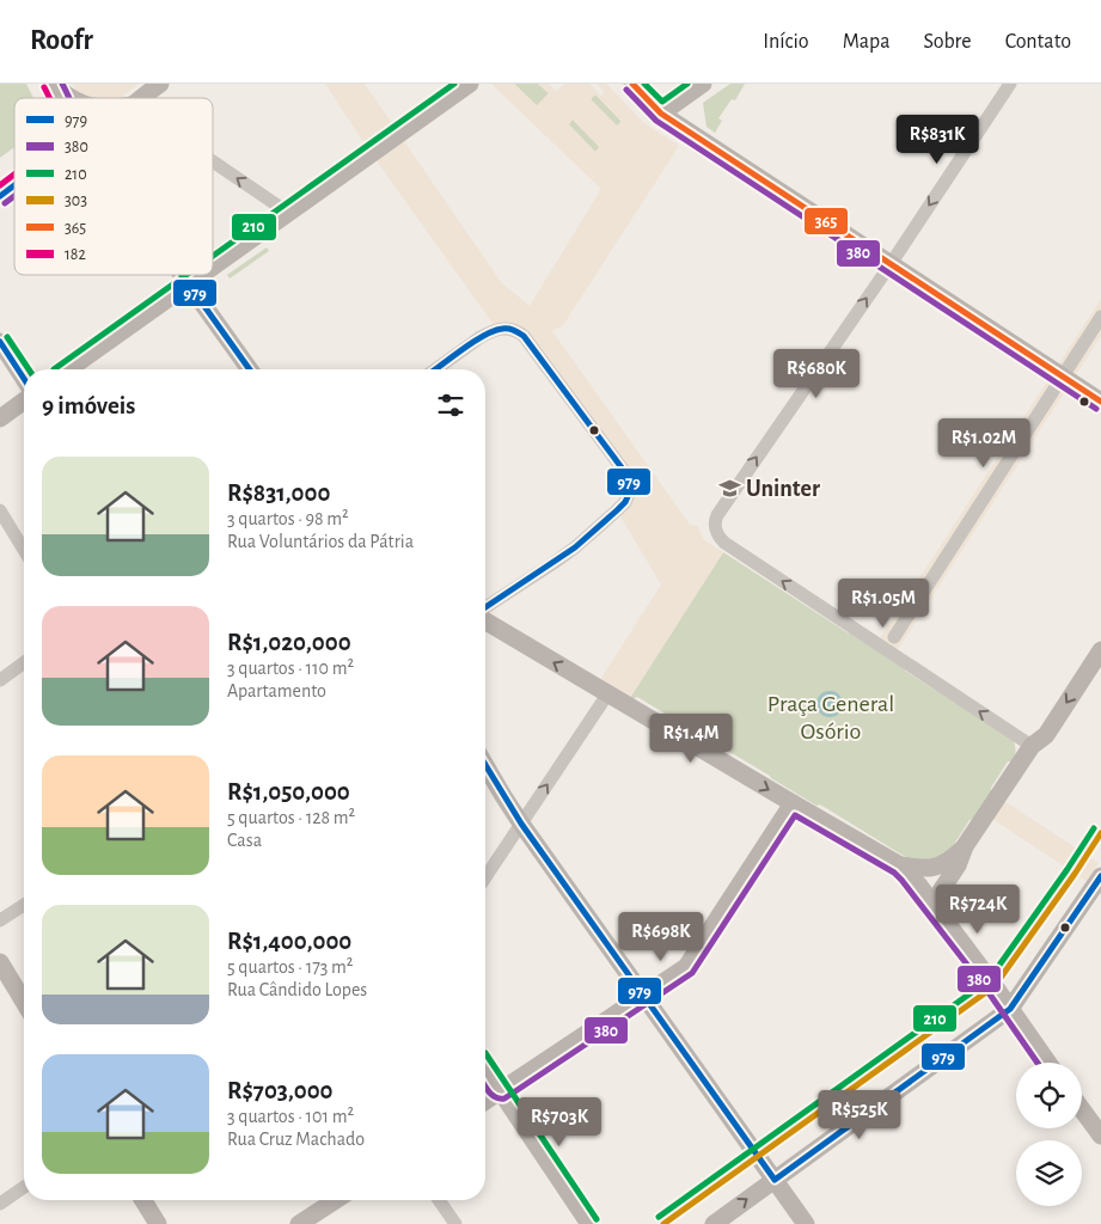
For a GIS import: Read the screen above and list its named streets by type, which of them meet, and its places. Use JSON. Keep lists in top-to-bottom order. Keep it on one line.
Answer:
{"parks":["Praça General Osório"],"places":{"school or university":["Uninter"]},"lines":["transit line 380","transit line 210","transit line 365","transit line 182","transit line 979","transit line 303"],"legend":["979","380","210","303","365","182"],"page":{"header":"Roofr","nav":["Início","Mapa","Sobre","Contato"],"price":["R$831K","R$680K","R$1.02M","R$1.05M","R$1.4M","R$724K","R$698K","R$525K","R$703K"],"heading":"9 imóveis","list":[{"name":"R$831,000","note":"3 quartos · 98 m² · Rua Voluntários da Pátria"},{"name":"R$1,020,000","note":"3 quartos · 110 m² · Apartamento"},{"name":"R$1,050,000","note":"5 quartos · 128 m² · Casa"},{"name":"R$1,400,000","note":"5 quartos · 173 m² · Rua Cândido Lopes"},{"name":"R$703,000","note":"3 quartos · 101 m² · Rua Cruz Machado"}]}}
